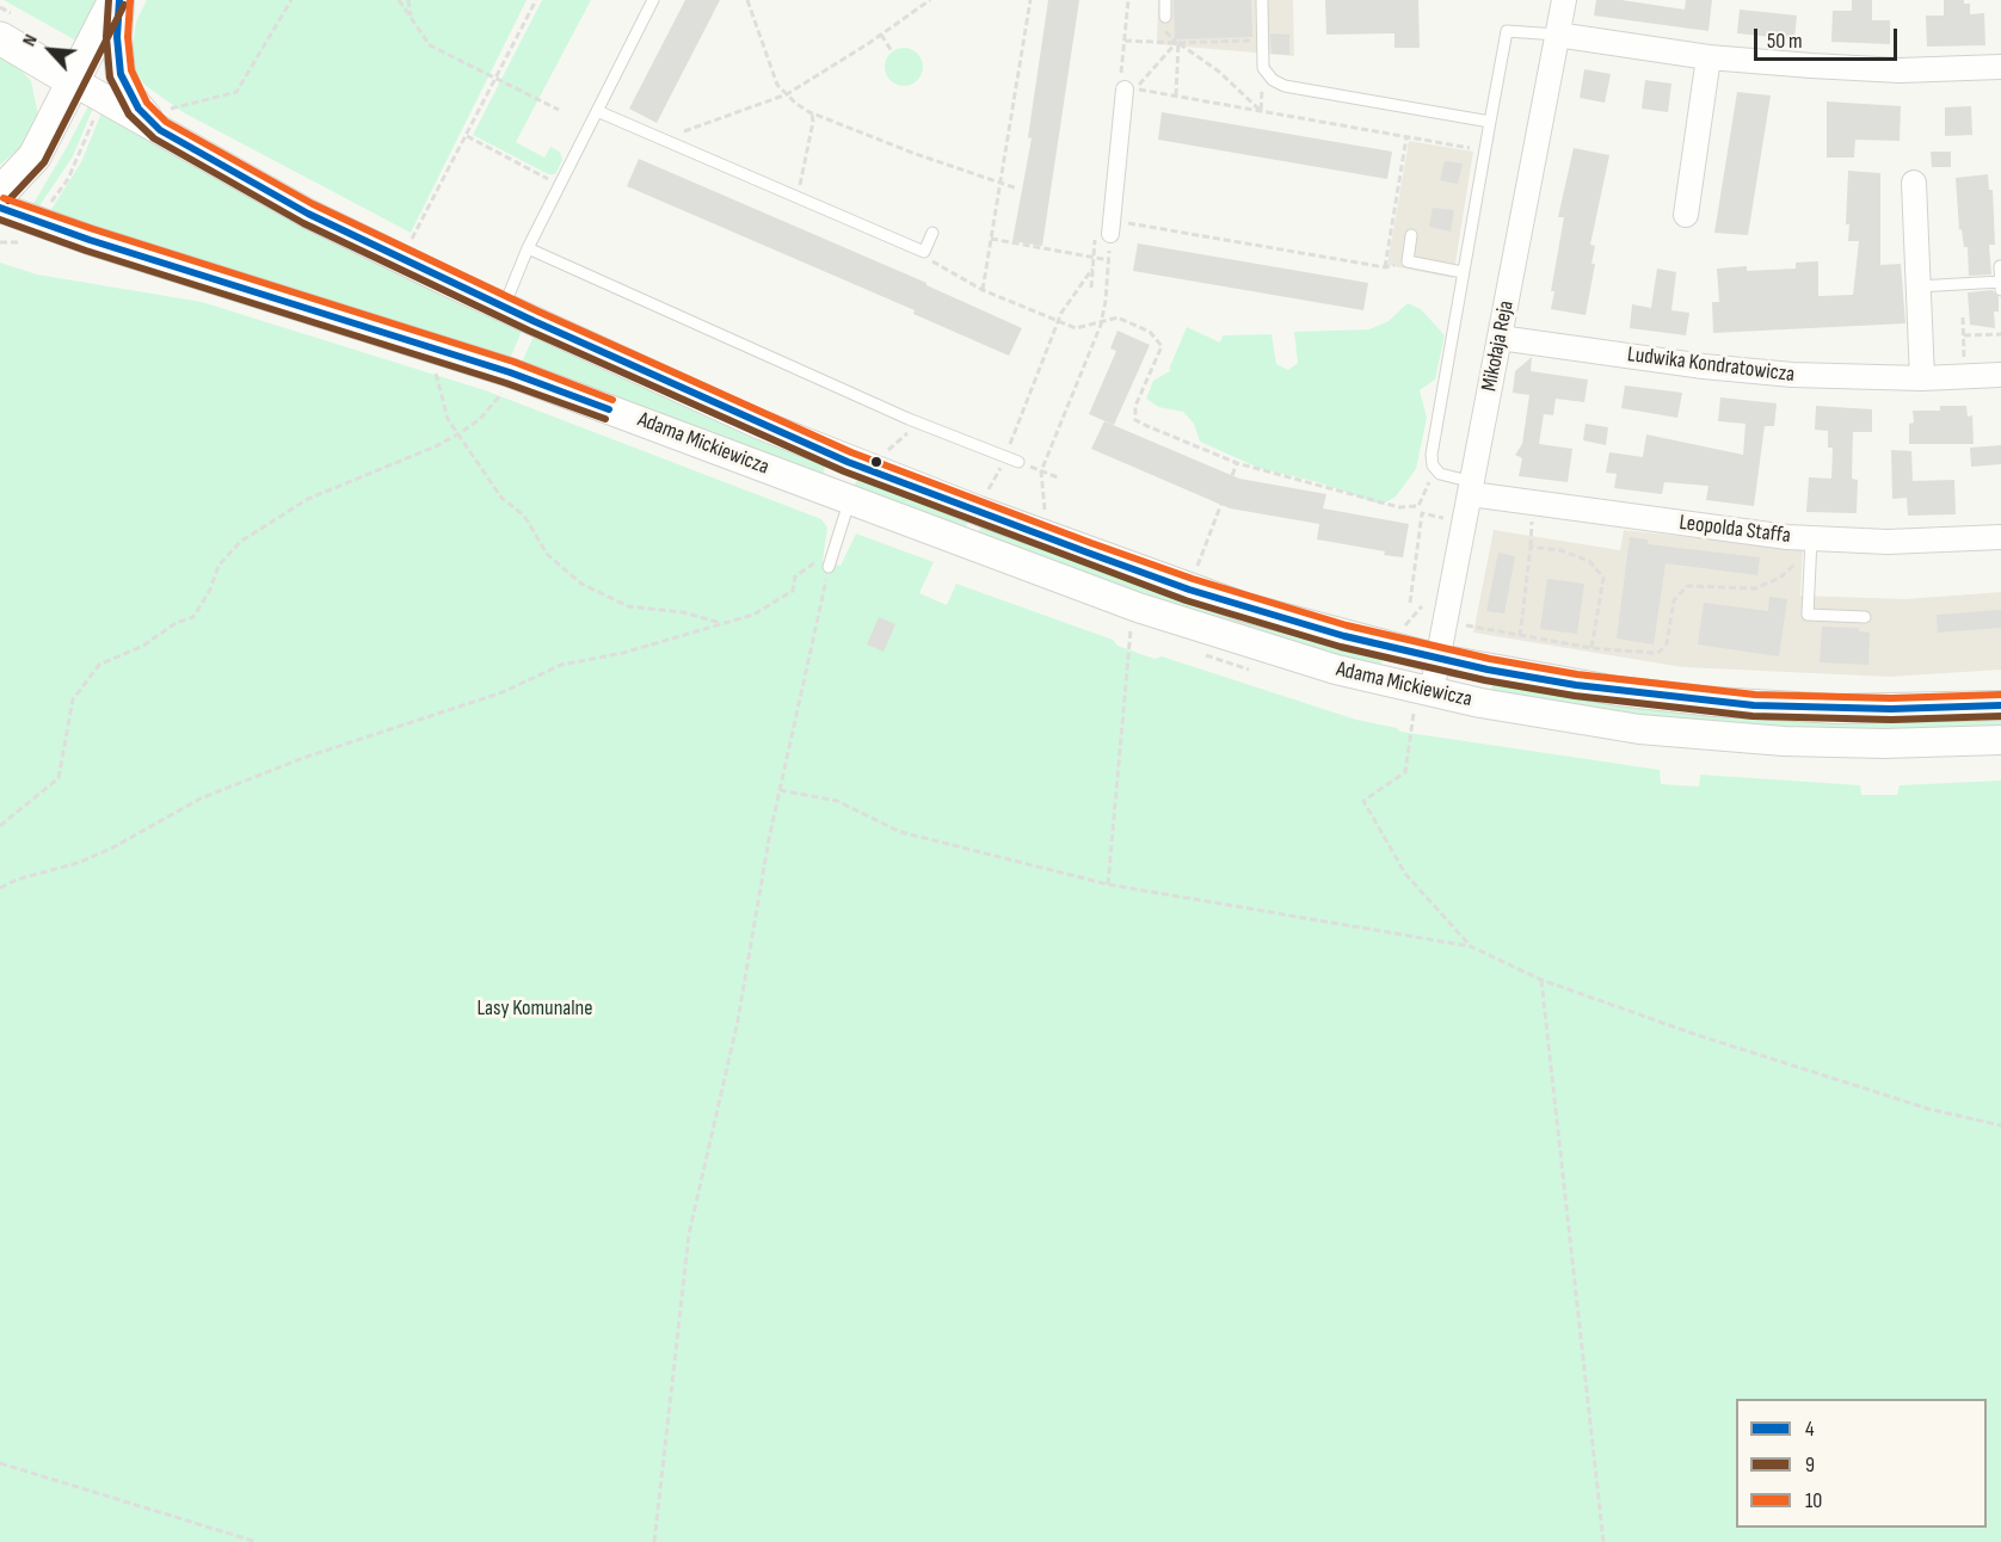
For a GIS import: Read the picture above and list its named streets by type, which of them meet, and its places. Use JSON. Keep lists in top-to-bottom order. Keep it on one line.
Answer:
{"streets":{"street":["Mikołaja Reja","Ludwika Kondratowicza","Adama Mickiewicza","Leopolda Staffa"]},"crossings":[["Mikołaja Reja","Ludwika Kondratowicza"],["Mikołaja Reja","Adama Mickiewicza"],["Mikołaja Reja","Leopolda Staffa"]],"parks":["Lasy Komunalne"],"lines":["transit line 4","transit line 9","transit line 10"],"legend":["4","9","10"],"scale_bar":"50 m","north":"top left"}
